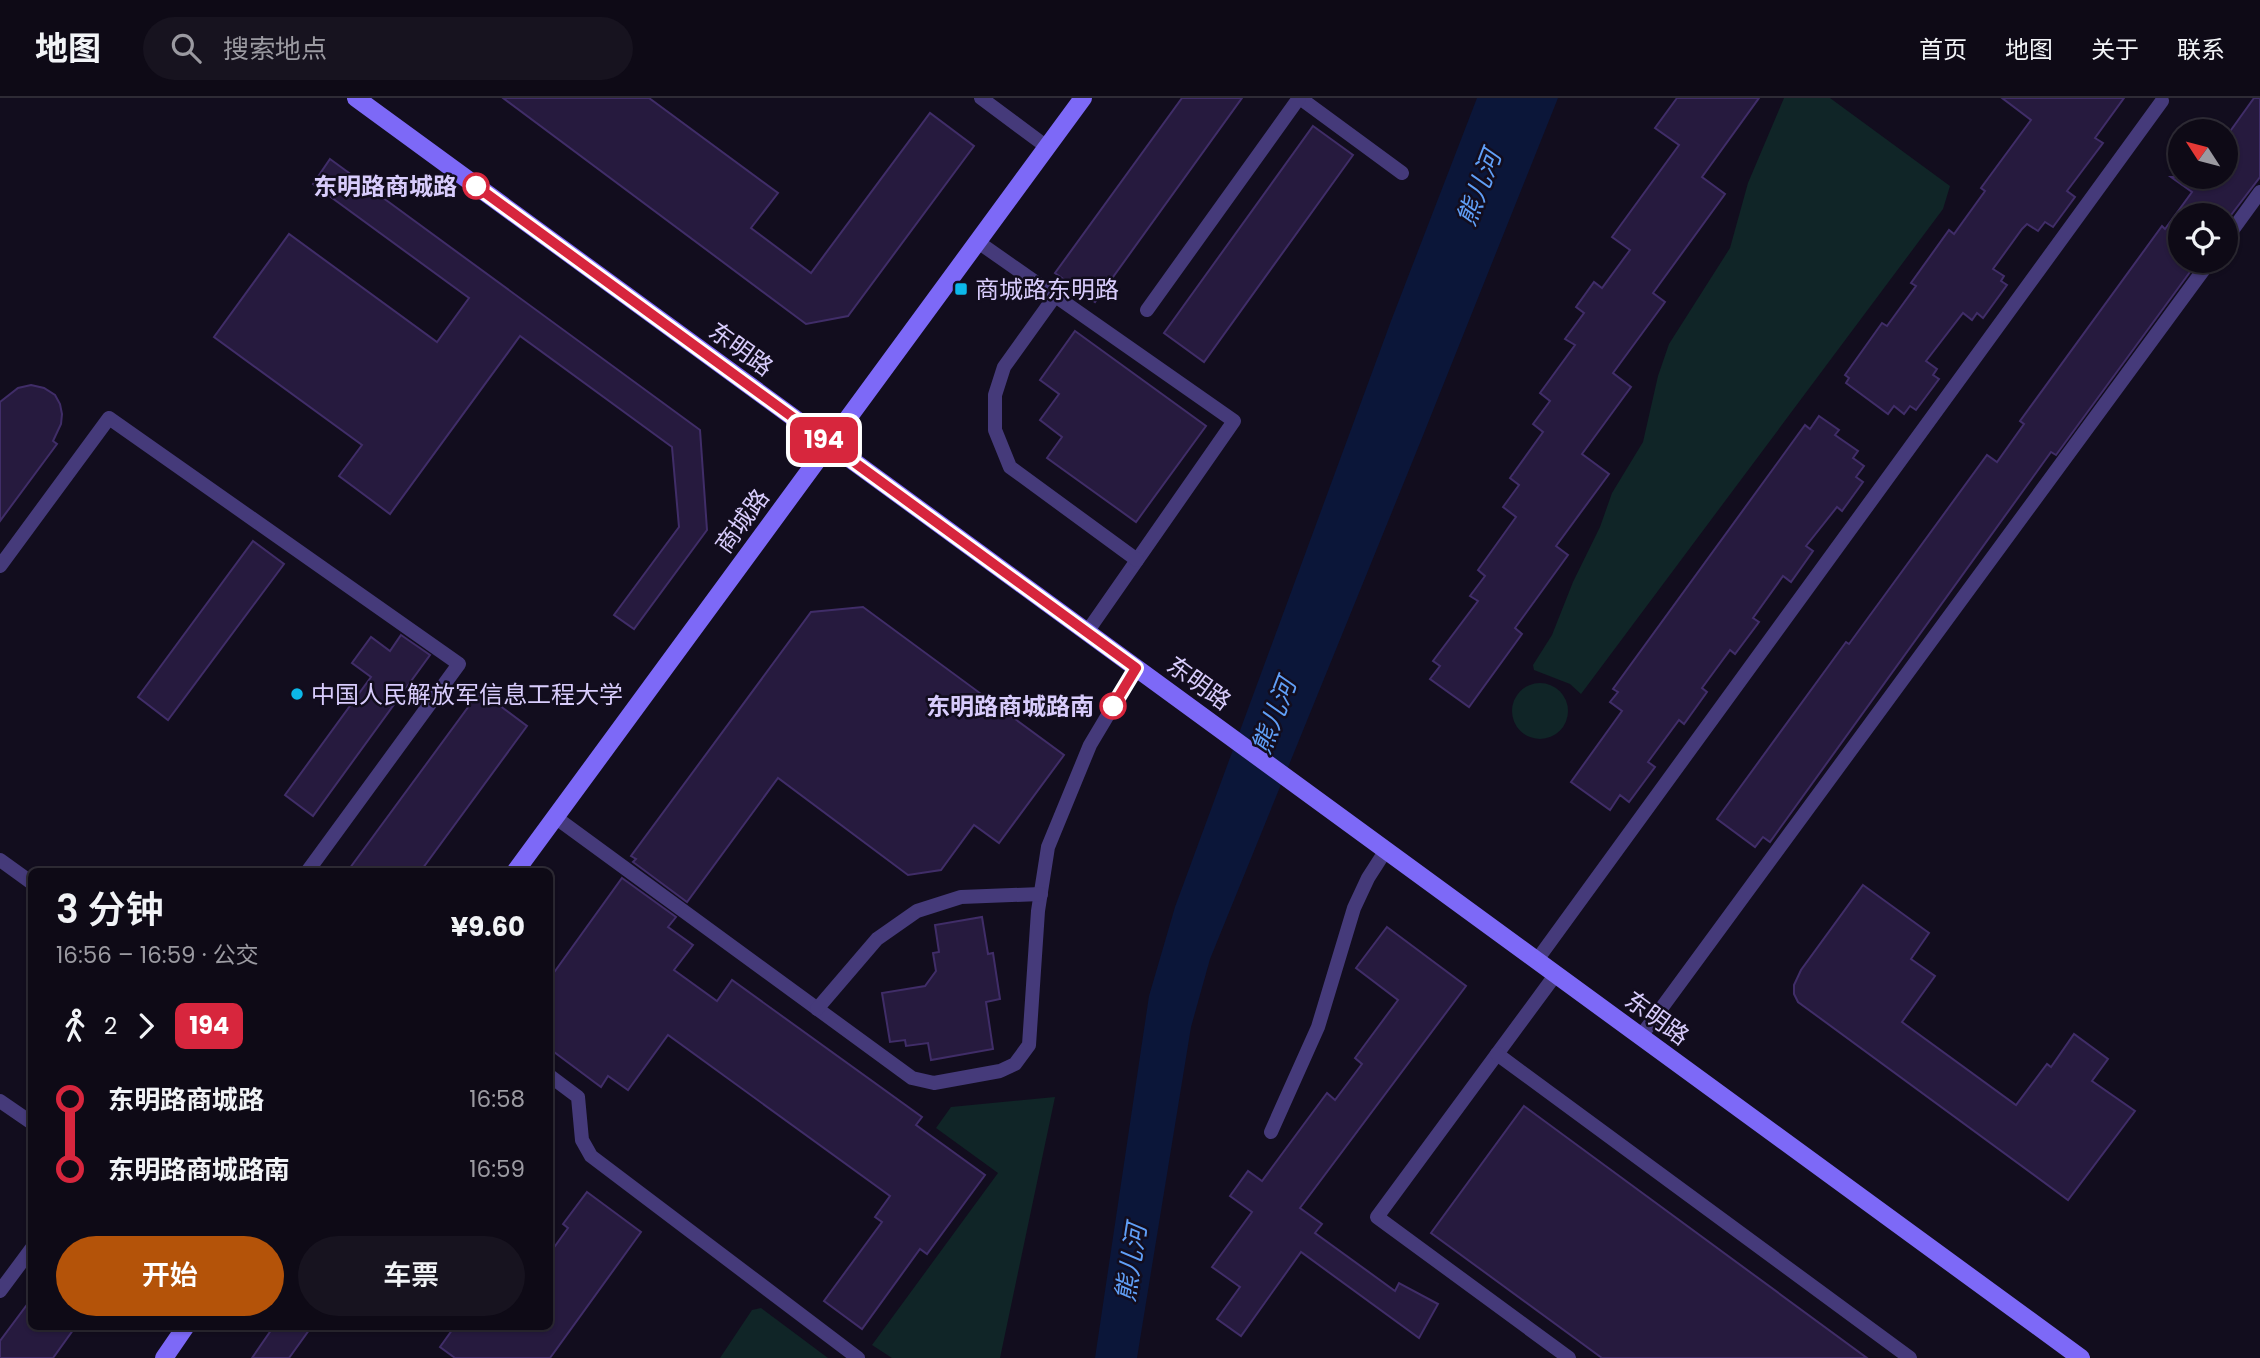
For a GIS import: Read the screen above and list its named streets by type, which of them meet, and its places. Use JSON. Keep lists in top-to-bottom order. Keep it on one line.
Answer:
{"streets":{"street":["东明路","商城路"]},"crossings":[["东明路","商城路"]],"water":["熊儿河"],"places":{"other":["东明路商城路","中国人民解放军信息工程大学","东明路商城路南"],"transit":["商城路东明路"]},"lines":["bus line 194"],"north":"top left","page":{"header":"地图","search":"搜索地点","nav":["首页","地图","关于","联系"],"on_map":"194","heading":["3 分钟","16:56 – 16:59 · 公交","¥9.60"],"legs":["2","194"],"list":[{"name":"东明路商城路","value":"16:58"},{"name":"东明路商城路南","value":"16:59"}],"buttons":["开始","车票"]}}
